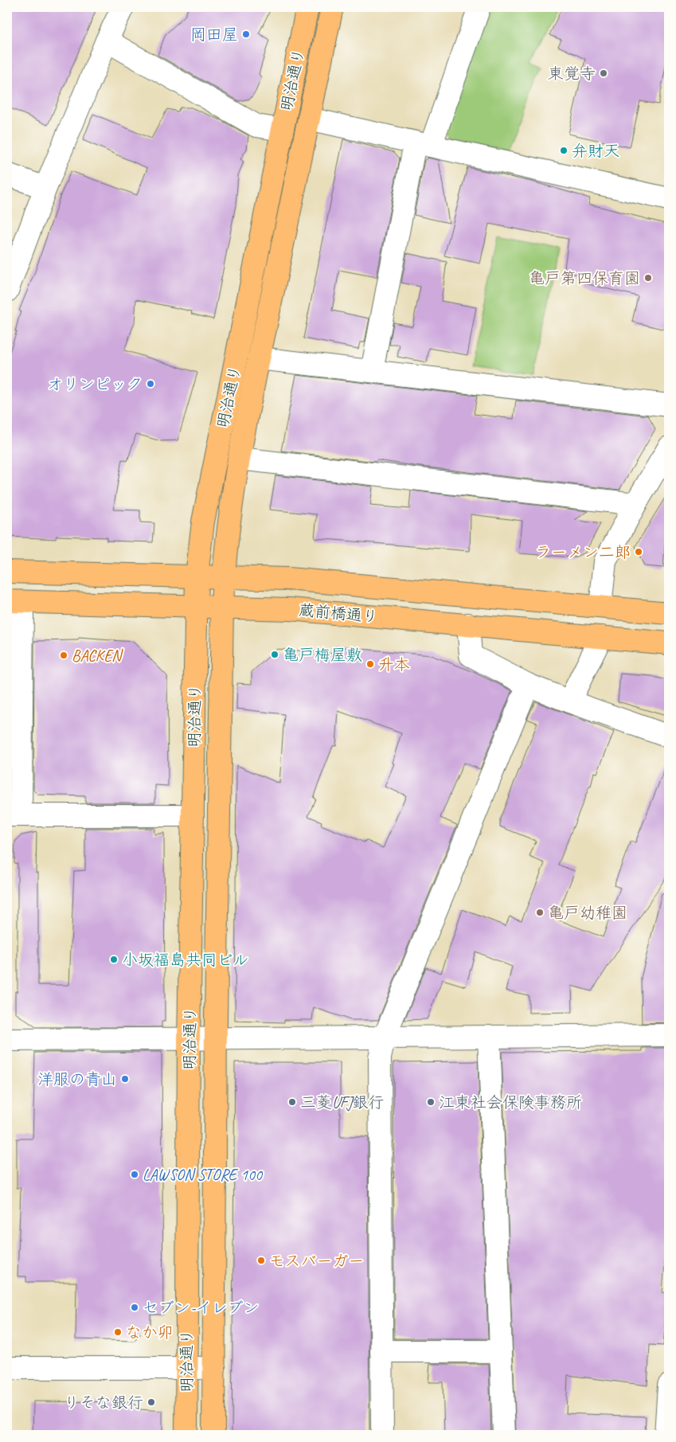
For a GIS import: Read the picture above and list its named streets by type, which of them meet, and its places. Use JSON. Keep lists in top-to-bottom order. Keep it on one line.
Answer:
{"streets":{"main road":["明治通り","蔵前橋通り"]},"crossings":[["明治通り","蔵前橋通り"]],"places":["岡田屋","東覚寺","弁財天","亀戸第四保育園","オリンピック","ラーメン二郎","亀戸梅屋敷","BACKEN","升本","亀戸幼稚園","小坂福島共同ビル","洋服の青山","三菱UFJ銀行","江東社会保険事務所","LAWSON STORE 100","モスバーガー","セブン-イレブン","なか卯","りそな銀行"]}
